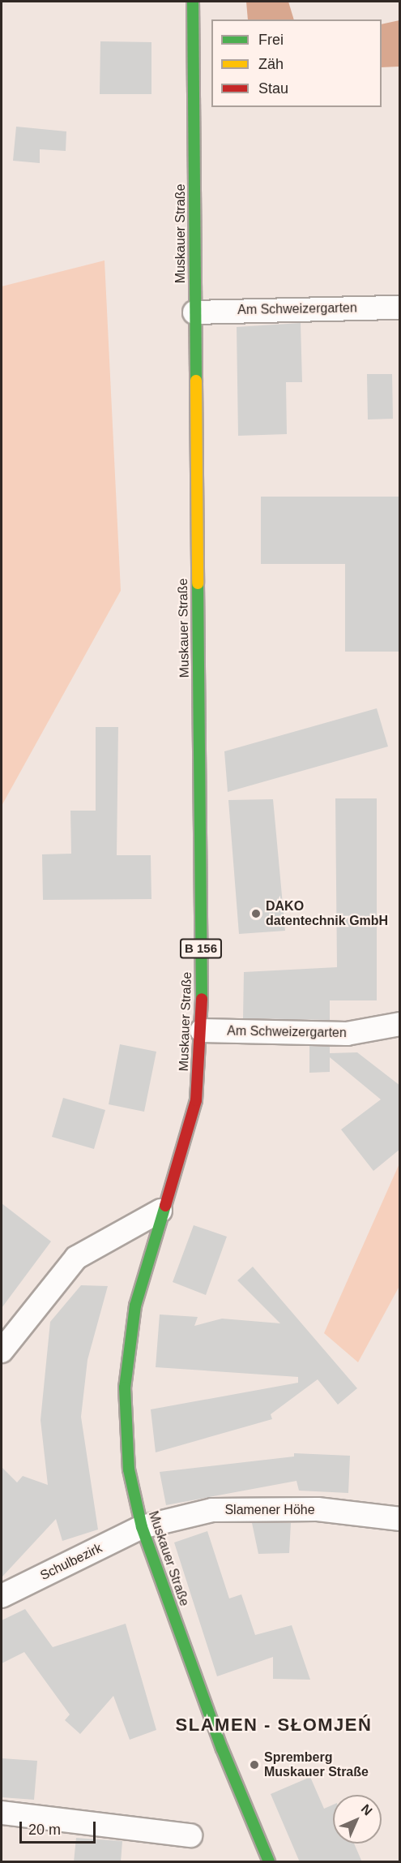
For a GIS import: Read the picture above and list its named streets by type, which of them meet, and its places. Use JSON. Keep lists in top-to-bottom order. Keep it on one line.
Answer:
{"streets":{"main road":["Muskauer Straße","B 156"],"street":["Am Schweizergarten","Slamener Höhe","Schulbezirk"]},"crossings":[["Muskauer Straße","Am Schweizergarten"],["Muskauer Straße","Slamener Höhe"],["Muskauer Straße","Schulbezirk"],["Slamener Höhe","Schulbezirk"]],"districts":["SLAMEN - SŁOMJEŃ"],"places":["DAKO datentechnik GmbH","Spremberg Muskauer Straße"],"legend":["Frei","Zäh","Stau"],"scale_bar":"20 m","north":"top right"}
